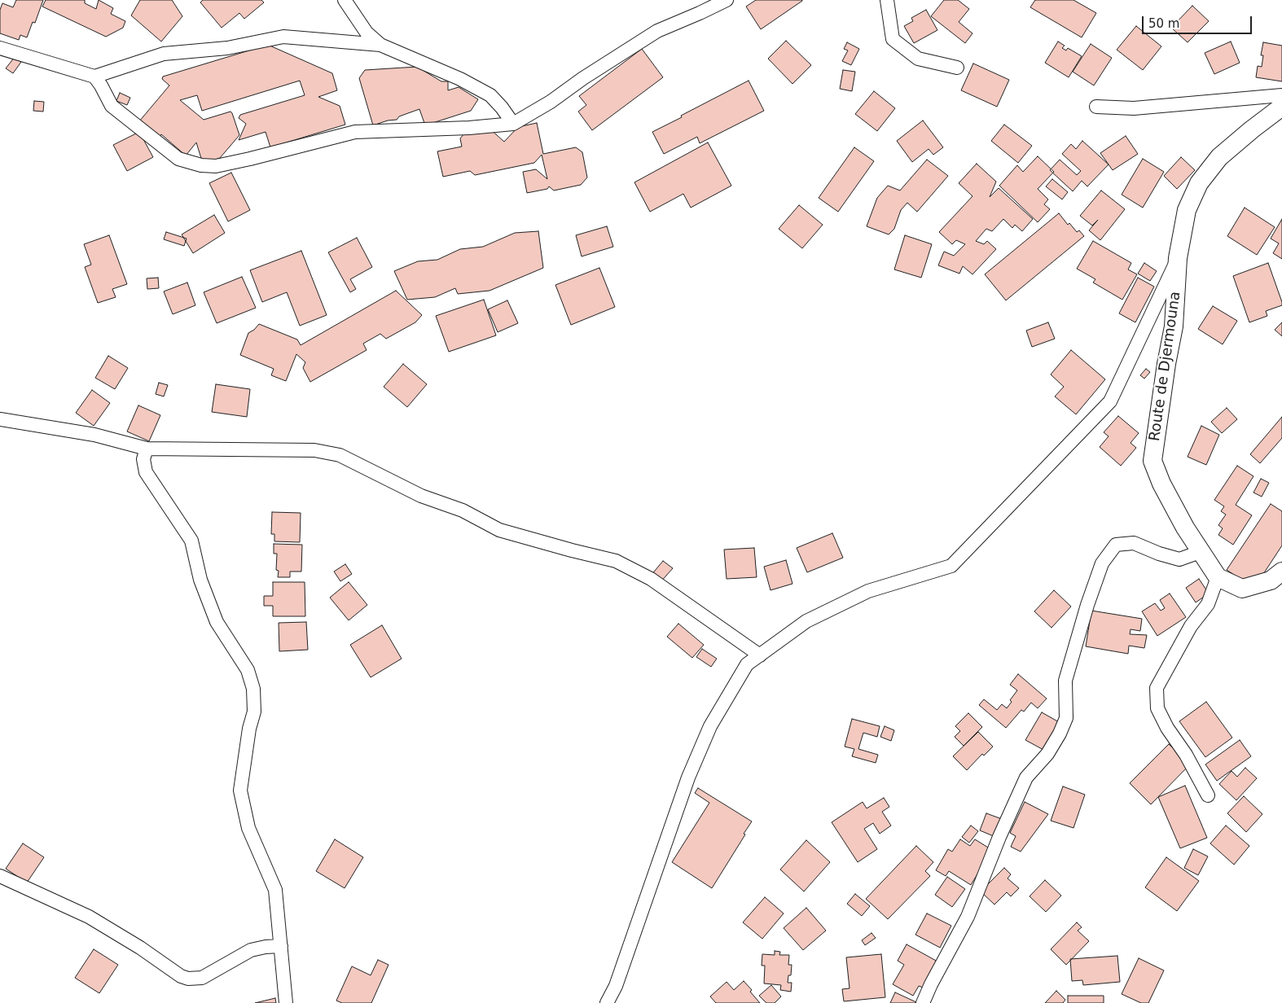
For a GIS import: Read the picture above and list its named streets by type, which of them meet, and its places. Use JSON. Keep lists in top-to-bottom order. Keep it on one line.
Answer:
{"streets":{"street":["Route de Djermouna"]},"scale_bar":"50 m"}
